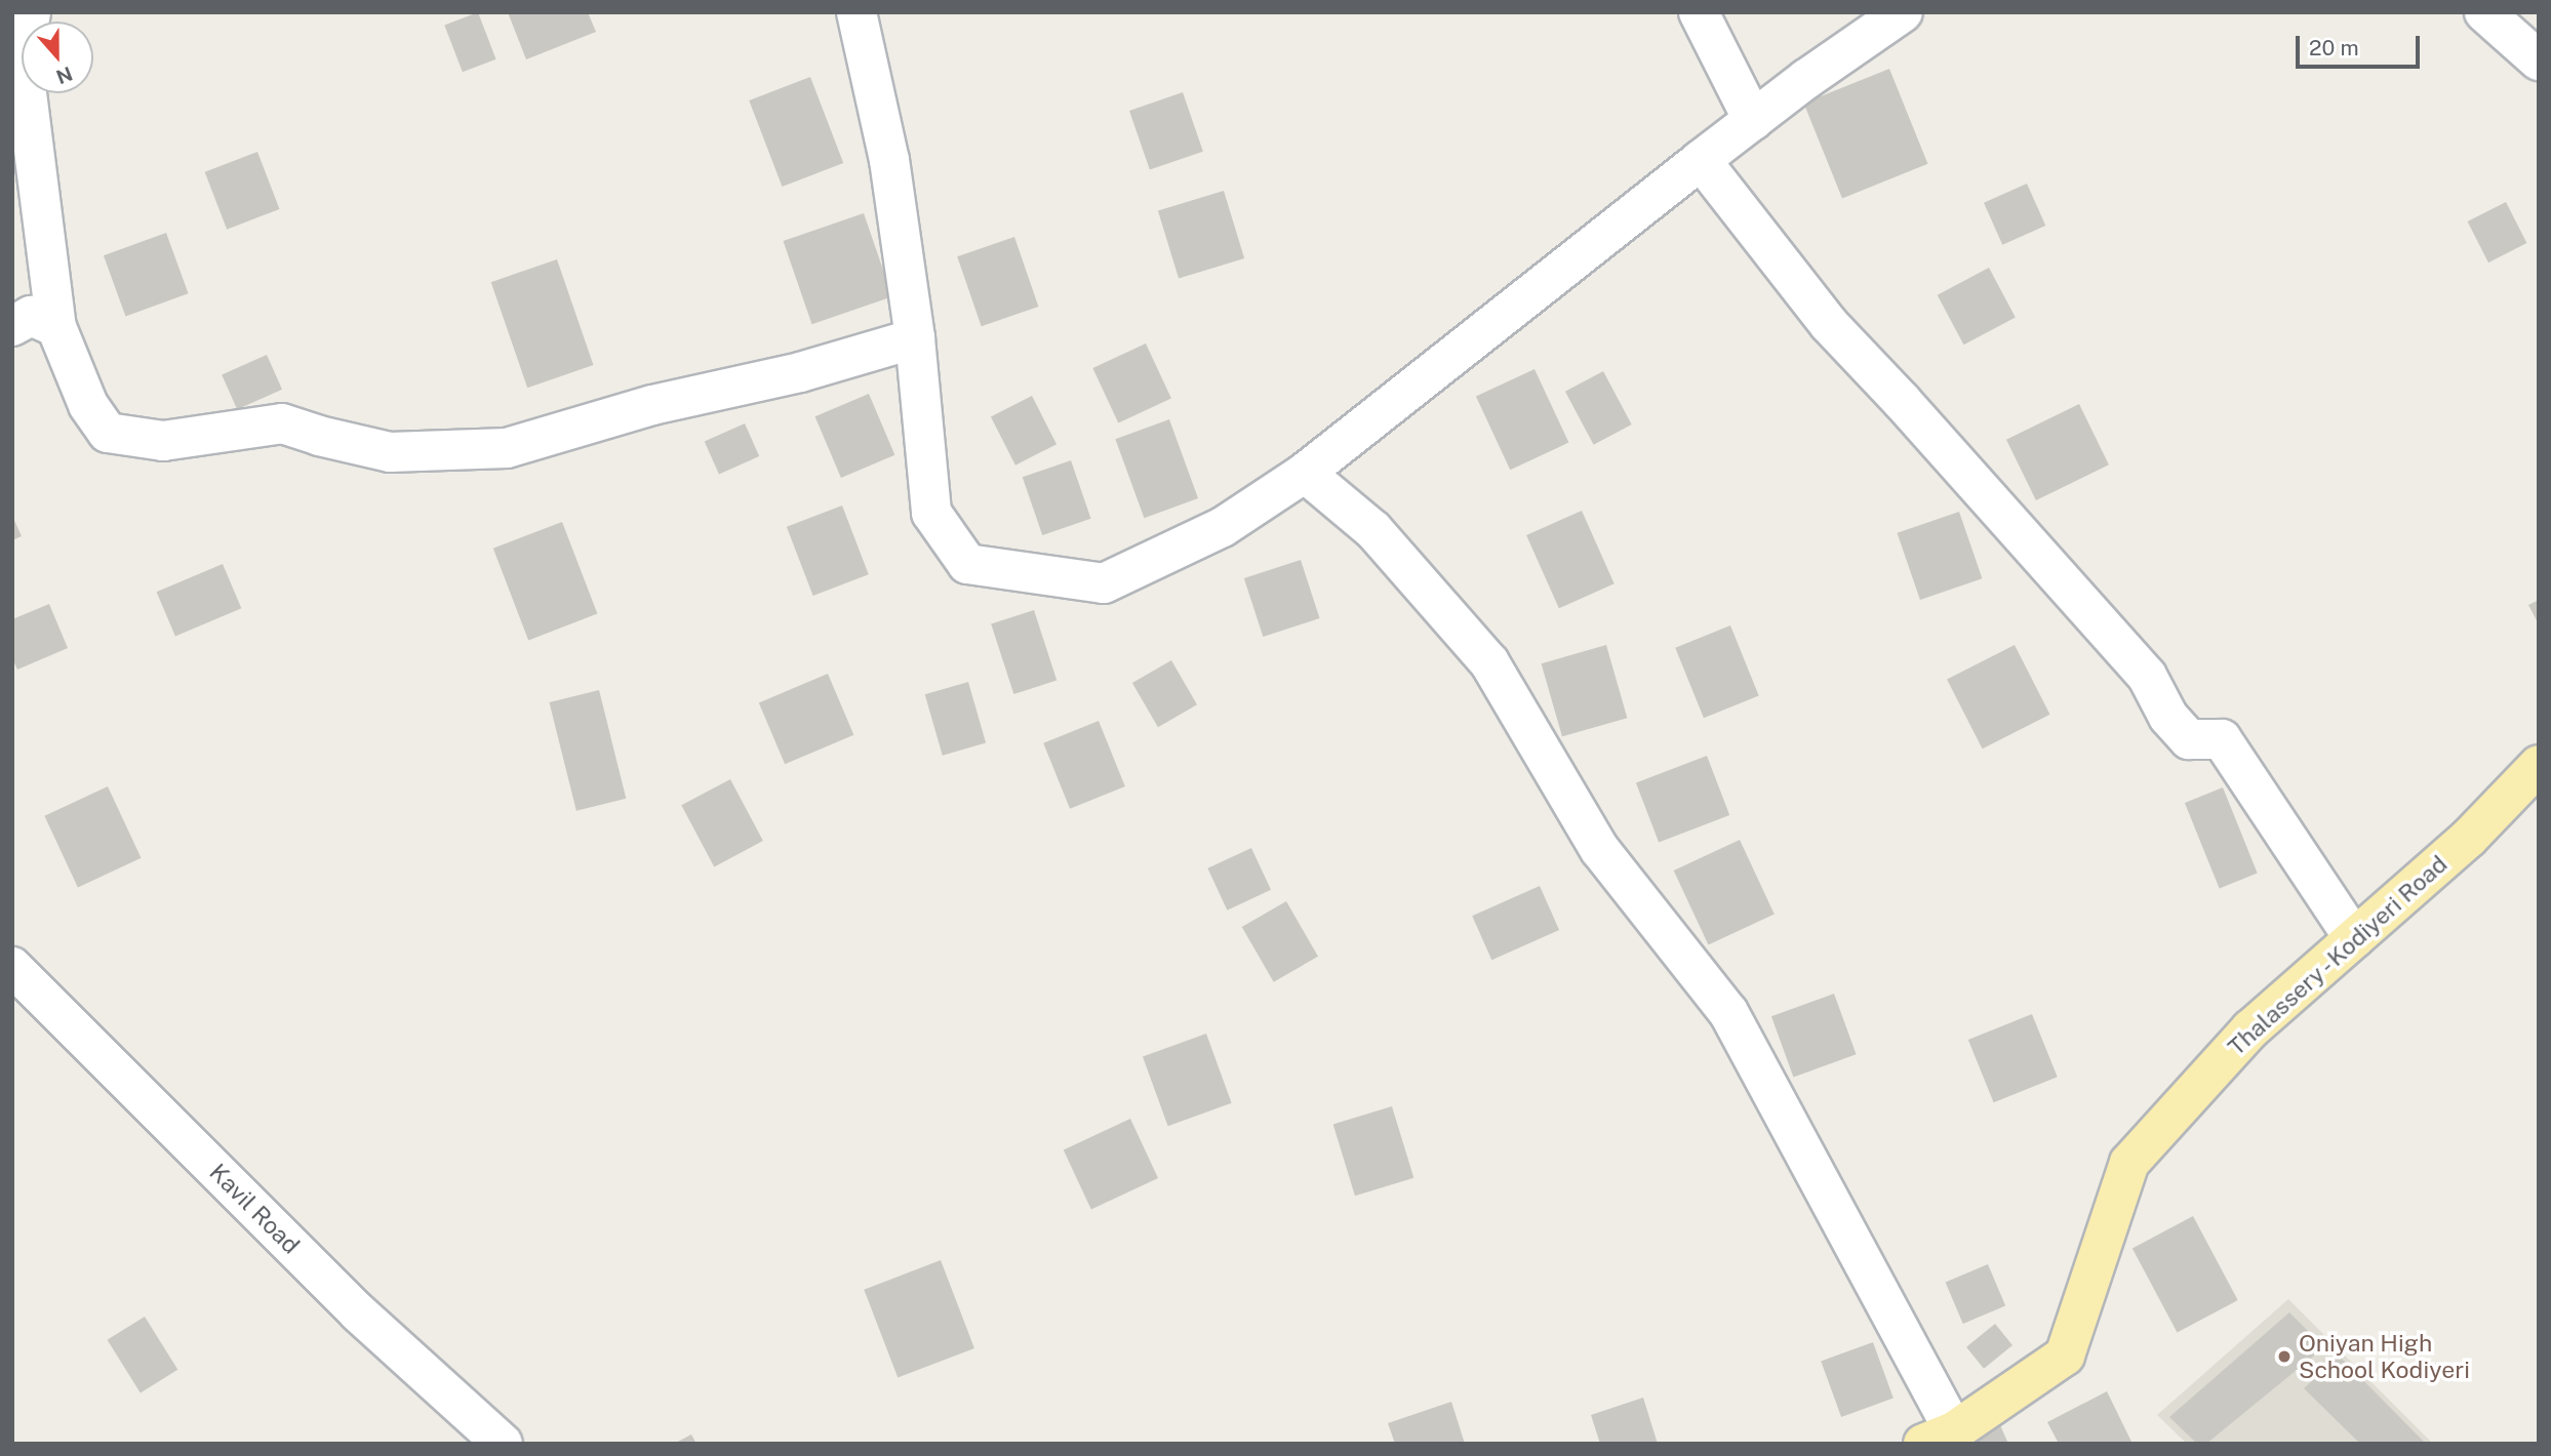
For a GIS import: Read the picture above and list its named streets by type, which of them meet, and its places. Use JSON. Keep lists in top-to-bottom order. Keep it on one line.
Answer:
{"streets":{"main road":["Thalassery - Kodiyeri Road"],"street":["Kavil Road"]},"places":["Oniyan High School Kodiyeri"],"scale_bar":"20 m","north":"bottom"}
